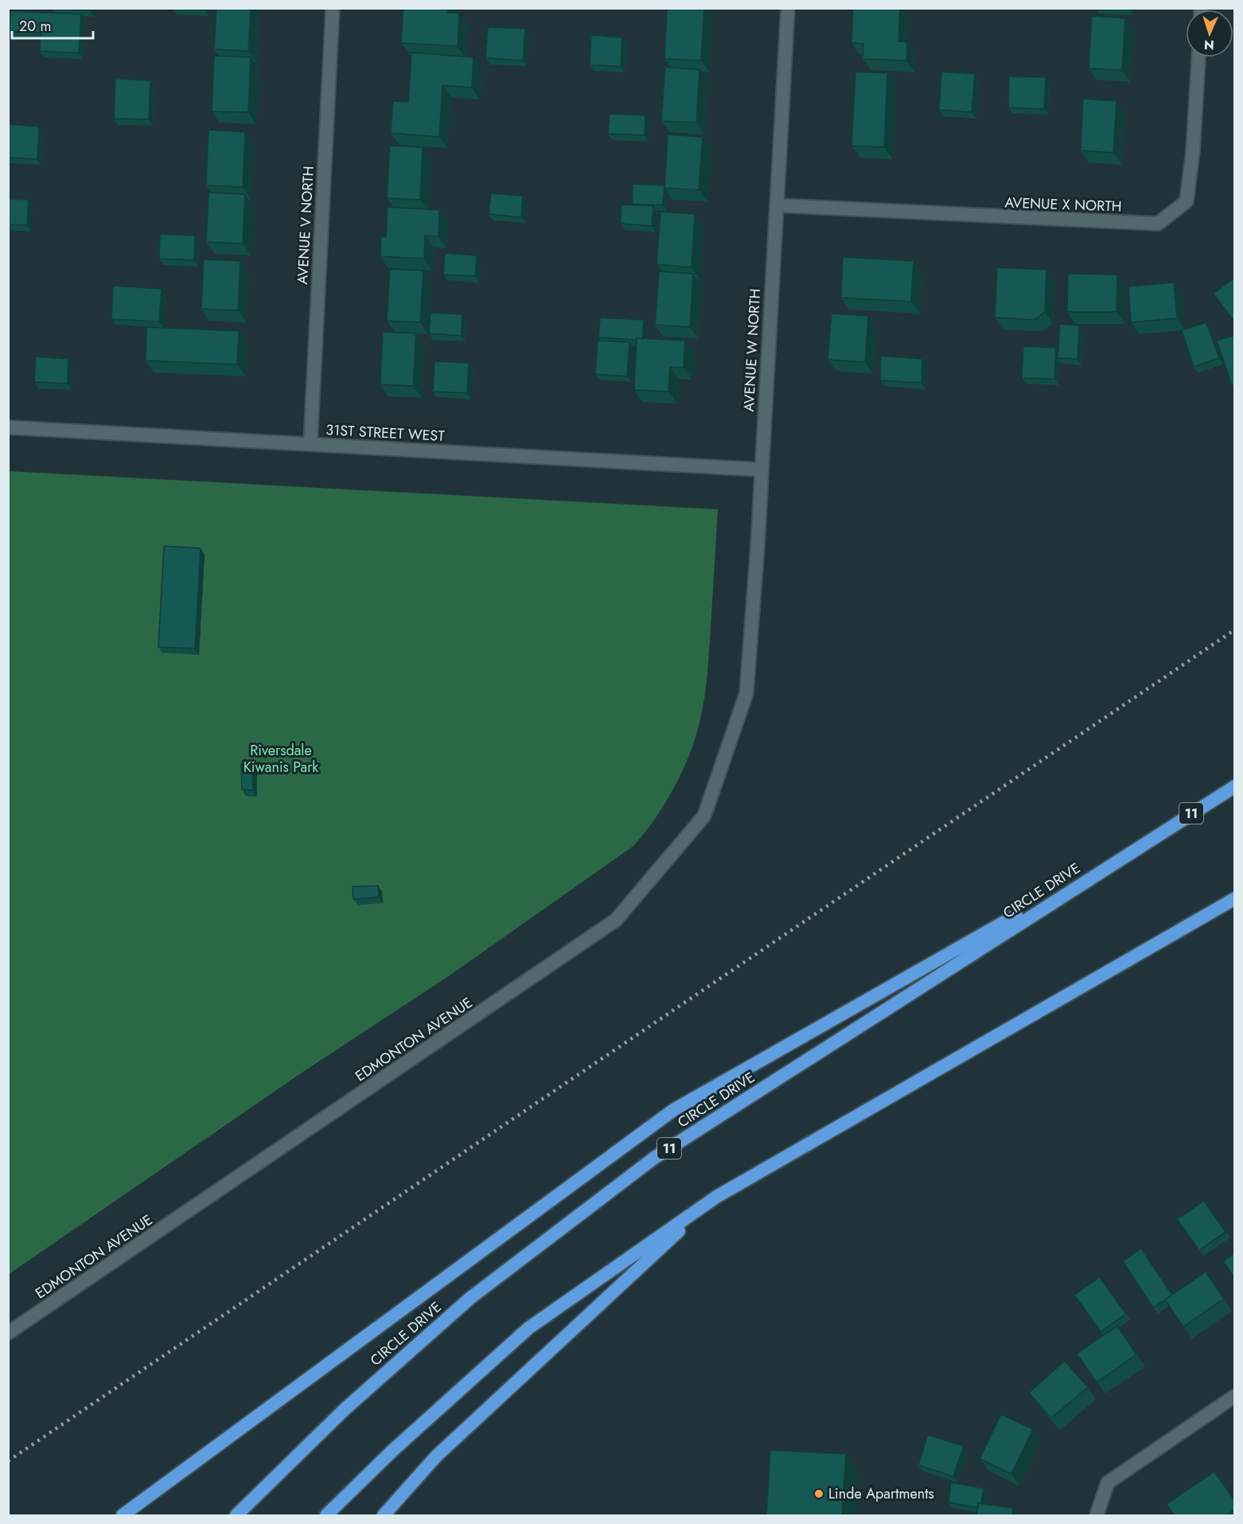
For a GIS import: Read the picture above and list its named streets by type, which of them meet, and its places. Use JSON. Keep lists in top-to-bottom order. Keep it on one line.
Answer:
{"streets":{"highway":["11","CIRCLE DRIVE"],"street":["AVENUE X NORTH","AVENUE V NORTH","AVENUE W NORTH","31ST STREET WEST","EDMONTON AVENUE"]},"crossings":[["AVENUE X NORTH","AVENUE W NORTH"],["AVENUE V NORTH","31ST STREET WEST"],["AVENUE W NORTH","31ST STREET WEST"],["AVENUE W NORTH","EDMONTON AVENUE"]],"parks":["Riversdale Kiwanis Park"],"places":["Linde Apartments"],"scale_bar":"20 m","north":"bottom"}
